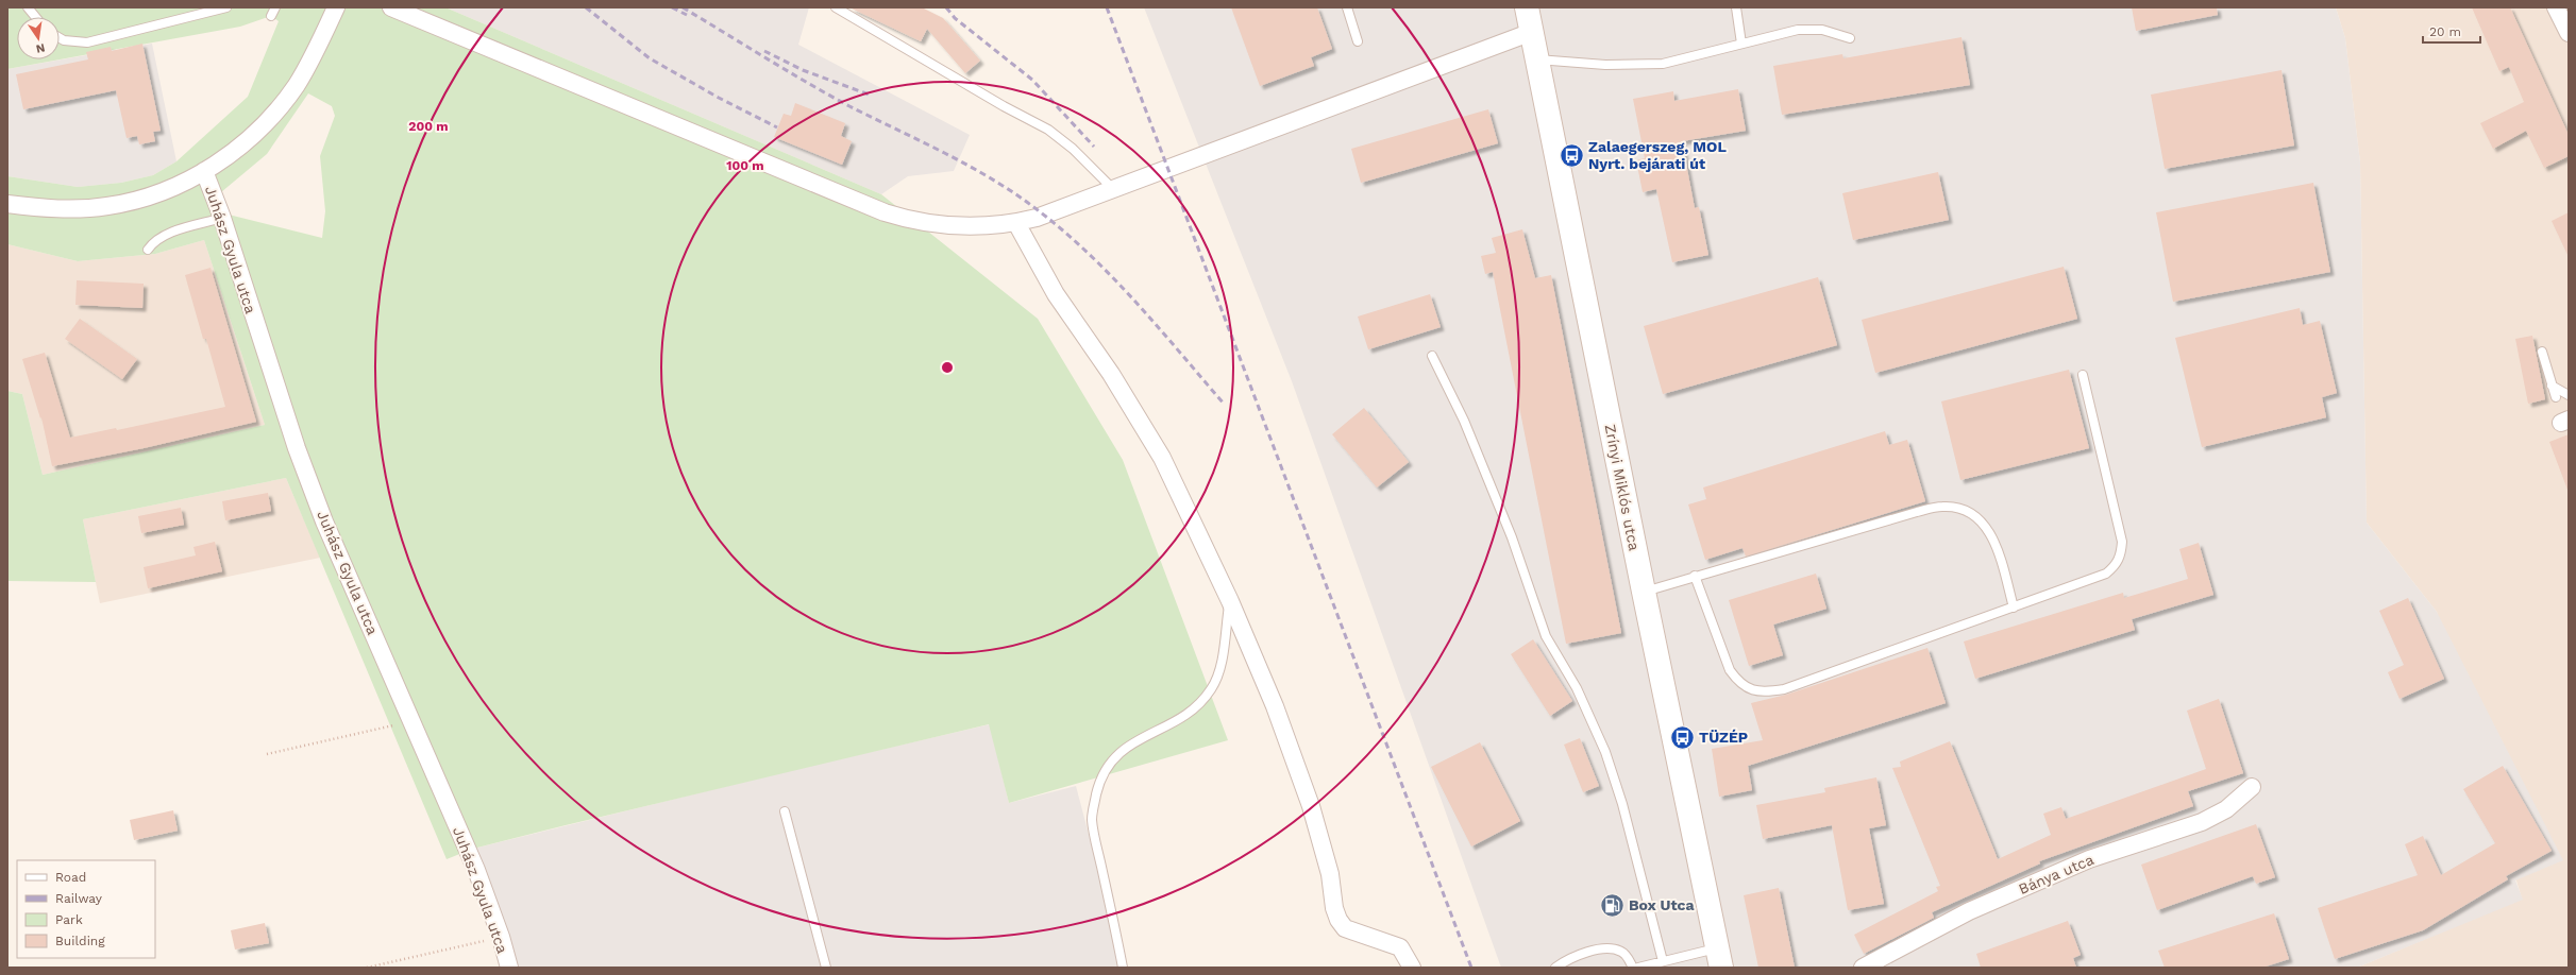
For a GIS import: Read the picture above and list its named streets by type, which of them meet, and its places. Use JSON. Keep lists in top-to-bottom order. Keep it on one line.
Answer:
{"streets":{"main road":["Zrínyi Miklós utca"],"street":["Juhász Gyula utca","Bánya utca"]},"places":{"bus stop":["Zalaegerszeg, MOL Nyrt. bejárati út","TÜZÉP"],"fuel station":["Box Utca"]},"legend":["Road","Railway","Park","Building"],"scale_bar":"20 m","north":"bottom","rings":["200 m","100 m"]}
